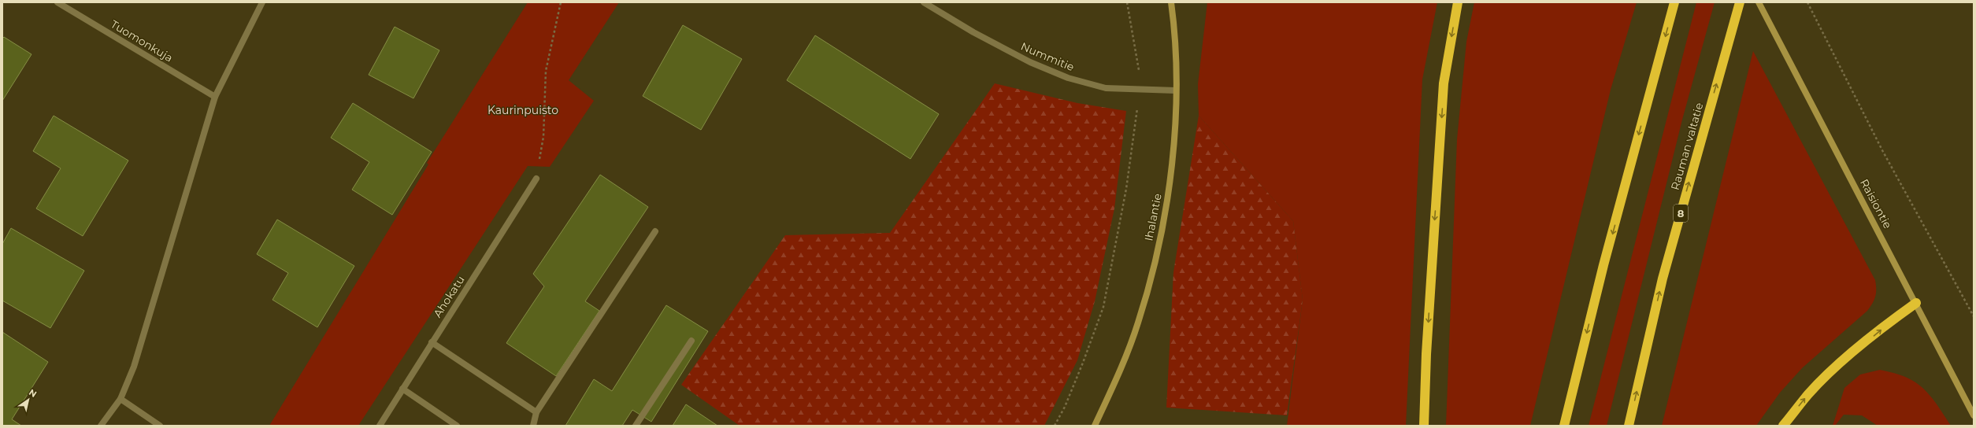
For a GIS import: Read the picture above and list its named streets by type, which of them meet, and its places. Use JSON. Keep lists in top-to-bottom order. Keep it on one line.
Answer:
{"streets":{"highway":["Rauman valtatie","8"],"main road":["Raisiontie","Ihalantie"],"street":["Tuomonkuja","Nummitie","Ahokatu"]},"crossings":[["Nummitie","Ihalantie"]],"parks":["Kaurinpuisto"],"north":"top right"}
